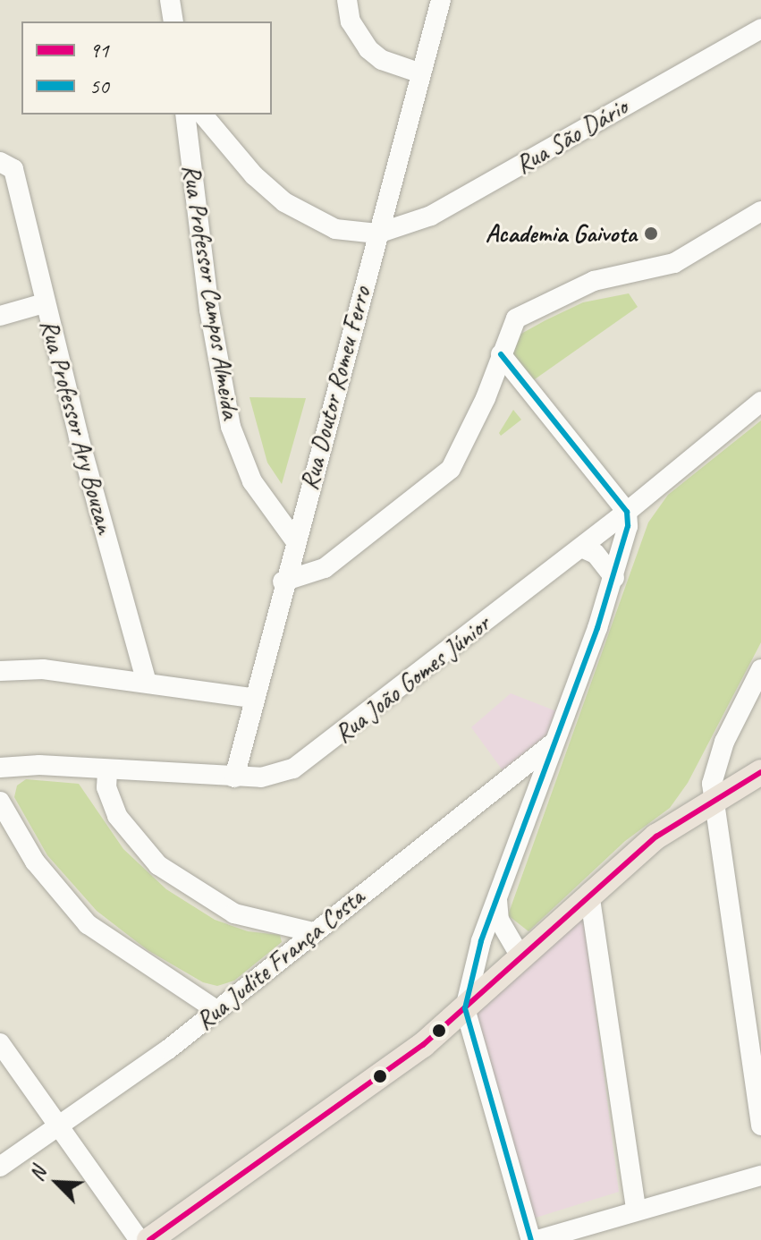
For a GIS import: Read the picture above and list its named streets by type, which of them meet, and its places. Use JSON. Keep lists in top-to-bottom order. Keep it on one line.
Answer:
{"streets":{"street":["Rua São Dário","Rua Professor Campos Almeida","Rua Doutor Romeu Ferro","Rua Professor Ary Bouzan","Rua João Gomes Júnior","Rua Judite França Costa"]},"crossings":[["Rua São Dário","Rua Doutor Romeu Ferro"],["Rua Professor Campos Almeida","Rua Doutor Romeu Ferro"],["Rua Doutor Romeu Ferro","Rua João Gomes Júnior"]],"places":["Academia Gaivota"],"lines":["transit line 50","transit line 91"],"legend":["91","50"],"north":"top left"}
